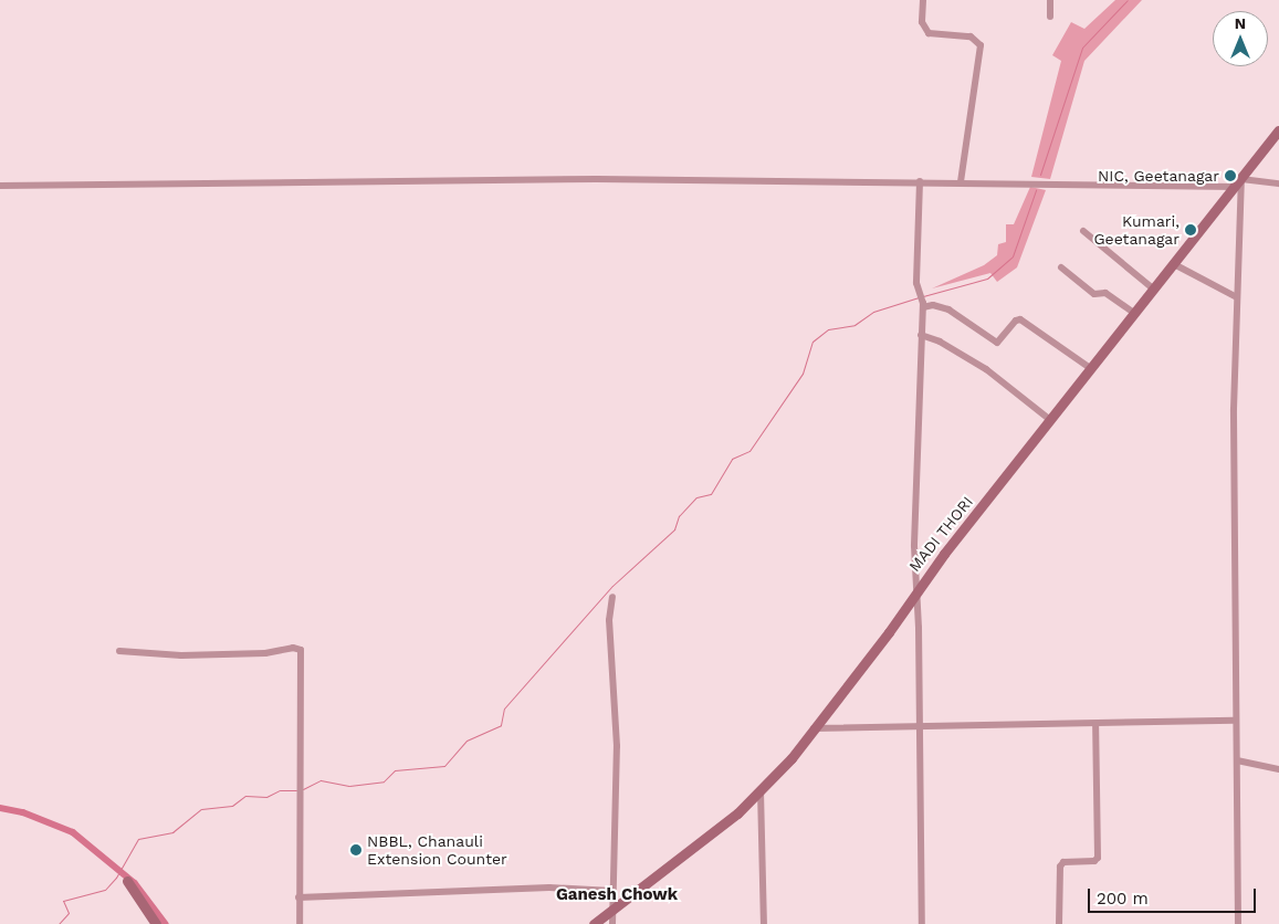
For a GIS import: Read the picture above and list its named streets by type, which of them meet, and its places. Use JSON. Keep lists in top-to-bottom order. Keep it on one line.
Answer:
{"streets":{"main road":["MADI THORI"]},"districts":["Ganesh Chowk"],"places":["NIC, Geetanagar","Kumari, Geetanagar","NBBL, Chanauli Extension Counter"],"scale_bar":"200 m","north":"top"}
